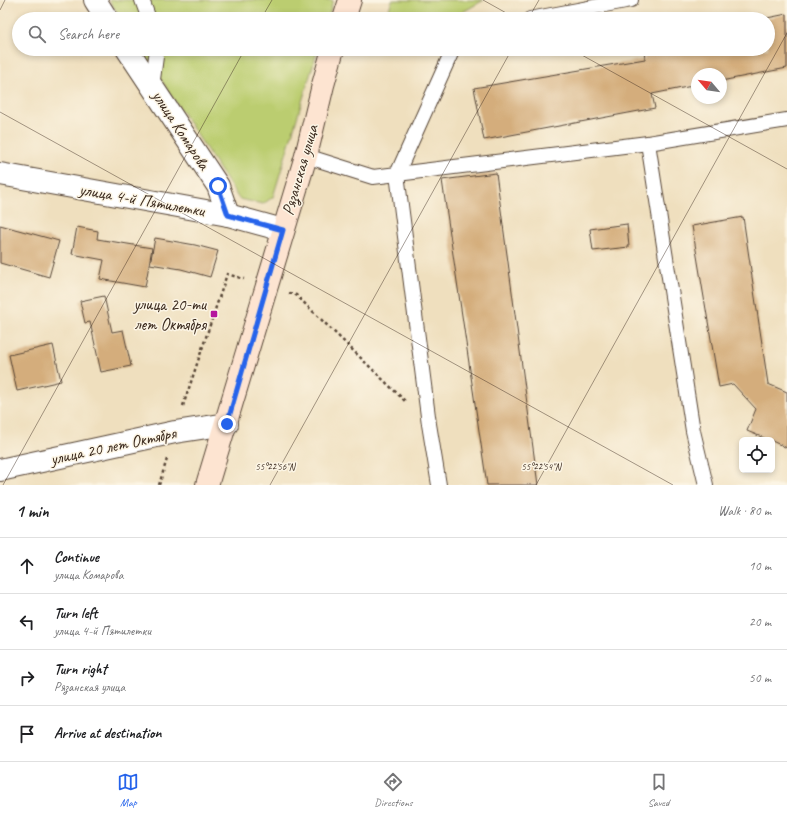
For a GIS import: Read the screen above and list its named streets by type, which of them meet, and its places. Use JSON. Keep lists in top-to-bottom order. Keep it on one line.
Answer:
{"streets":{"main road":["Рязанская улица"],"street":["улица Комарова","улица 4-й Пятилетки","улица 20 лет Октября"]},"crossings":[["улица Комарова","улица 4-й Пятилетки"],["Рязанская улица","улица 4-й Пятилетки"],["Рязанская улица","улица 20 лет Октября"]],"places":{"transit":["улица 20-ти лет Октября"]},"north":"top left","page":{"search":"Search here","heading":["1 min","Walk · 80 m"],"list":[["Continue","улица Комарова","10 m"],["Turn left","улица 4-й Пятилетки","20 m"],["Turn right","Рязанская улица","50 m"],"Arrive at destination"],"nav":["Map","Directions","Saved"]},"coordinates":["55°22'56\"N","55°22'54\"N"]}
